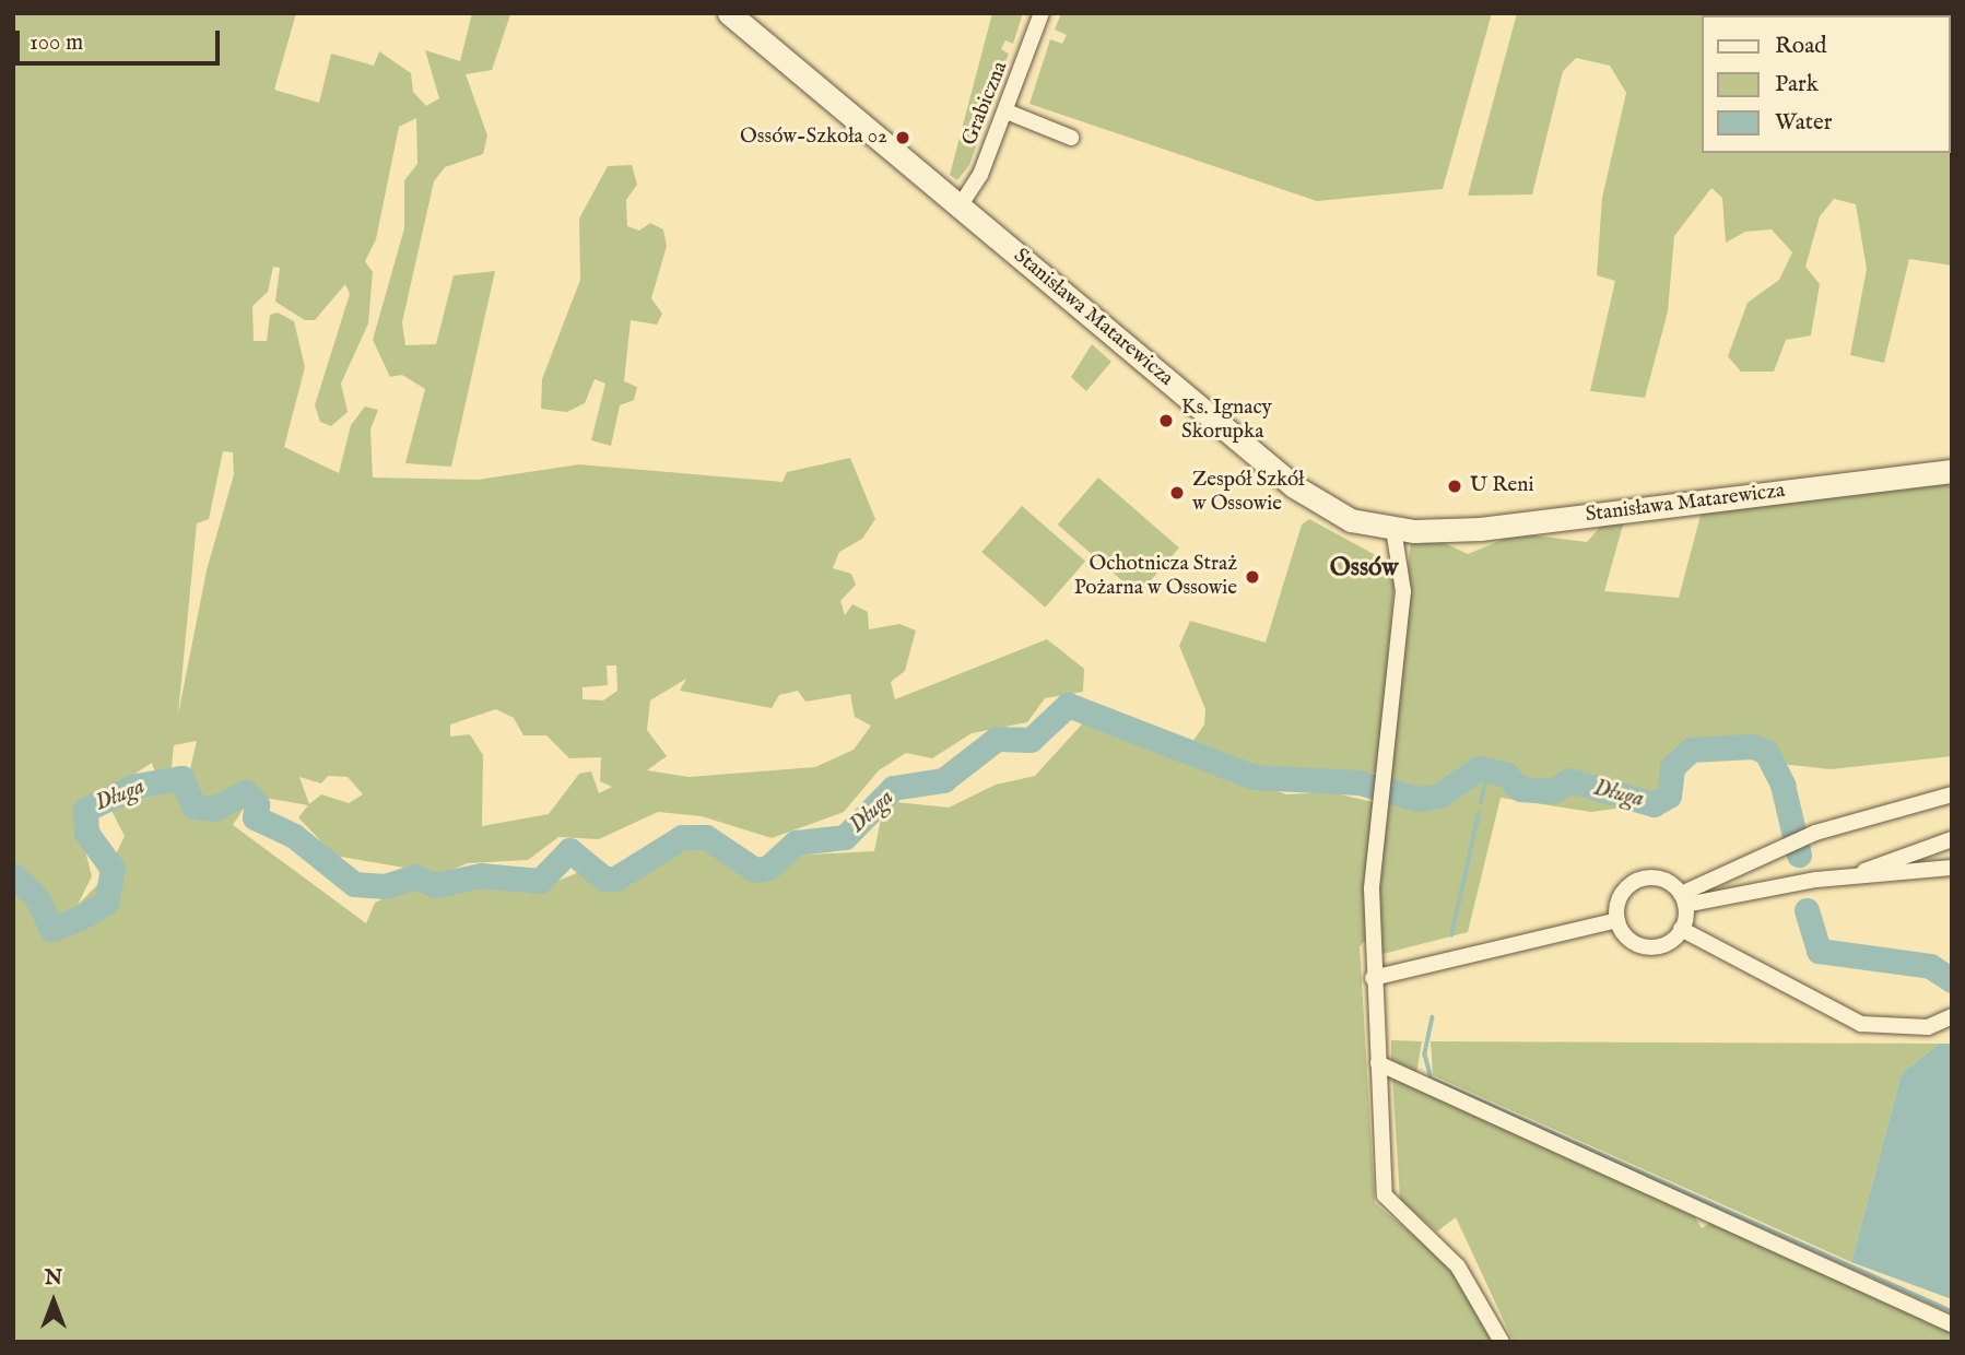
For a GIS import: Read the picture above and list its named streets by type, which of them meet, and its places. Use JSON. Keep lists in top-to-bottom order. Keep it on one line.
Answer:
{"streets":{"street":["Grabiczna","Stanisława Matarewicza"]},"crossings":[["Grabiczna","Stanisława Matarewicza"]],"districts":["Ossów"],"water":["Długa"],"places":["Ossów-Szkoła 02","Ks. Ignacy Skorupka","U Reni","Zespół Szkół w Ossowie","Ochotnicza Straż Pożarna w Ossowie"],"legend":["Road","Park","Water"],"scale_bar":"100 m","north":"top"}
